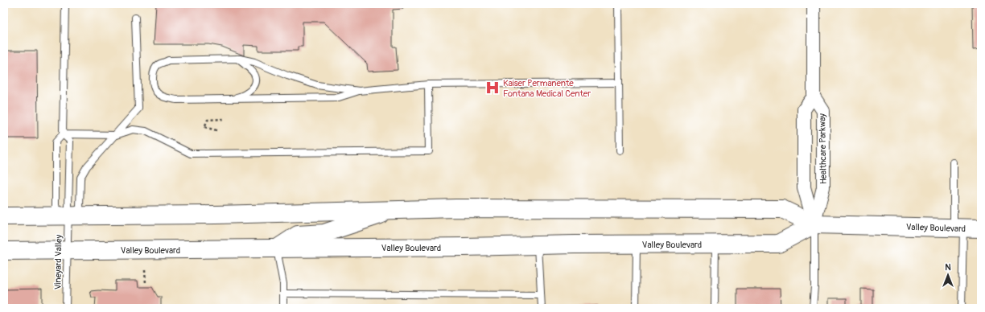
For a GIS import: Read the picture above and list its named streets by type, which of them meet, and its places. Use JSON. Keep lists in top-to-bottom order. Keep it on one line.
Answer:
{"streets":{"main road":["Valley Boulevard"],"street":["Healthcare Parkway"],"lane":["Vineyard Valley"]},"crossings":[["Healthcare Parkway","Valley Boulevard"],["Valley Boulevard","Vineyard Valley"]],"places":{"hospital":["Kaiser Permanente Fontana Medical Center"]},"north":"top"}
